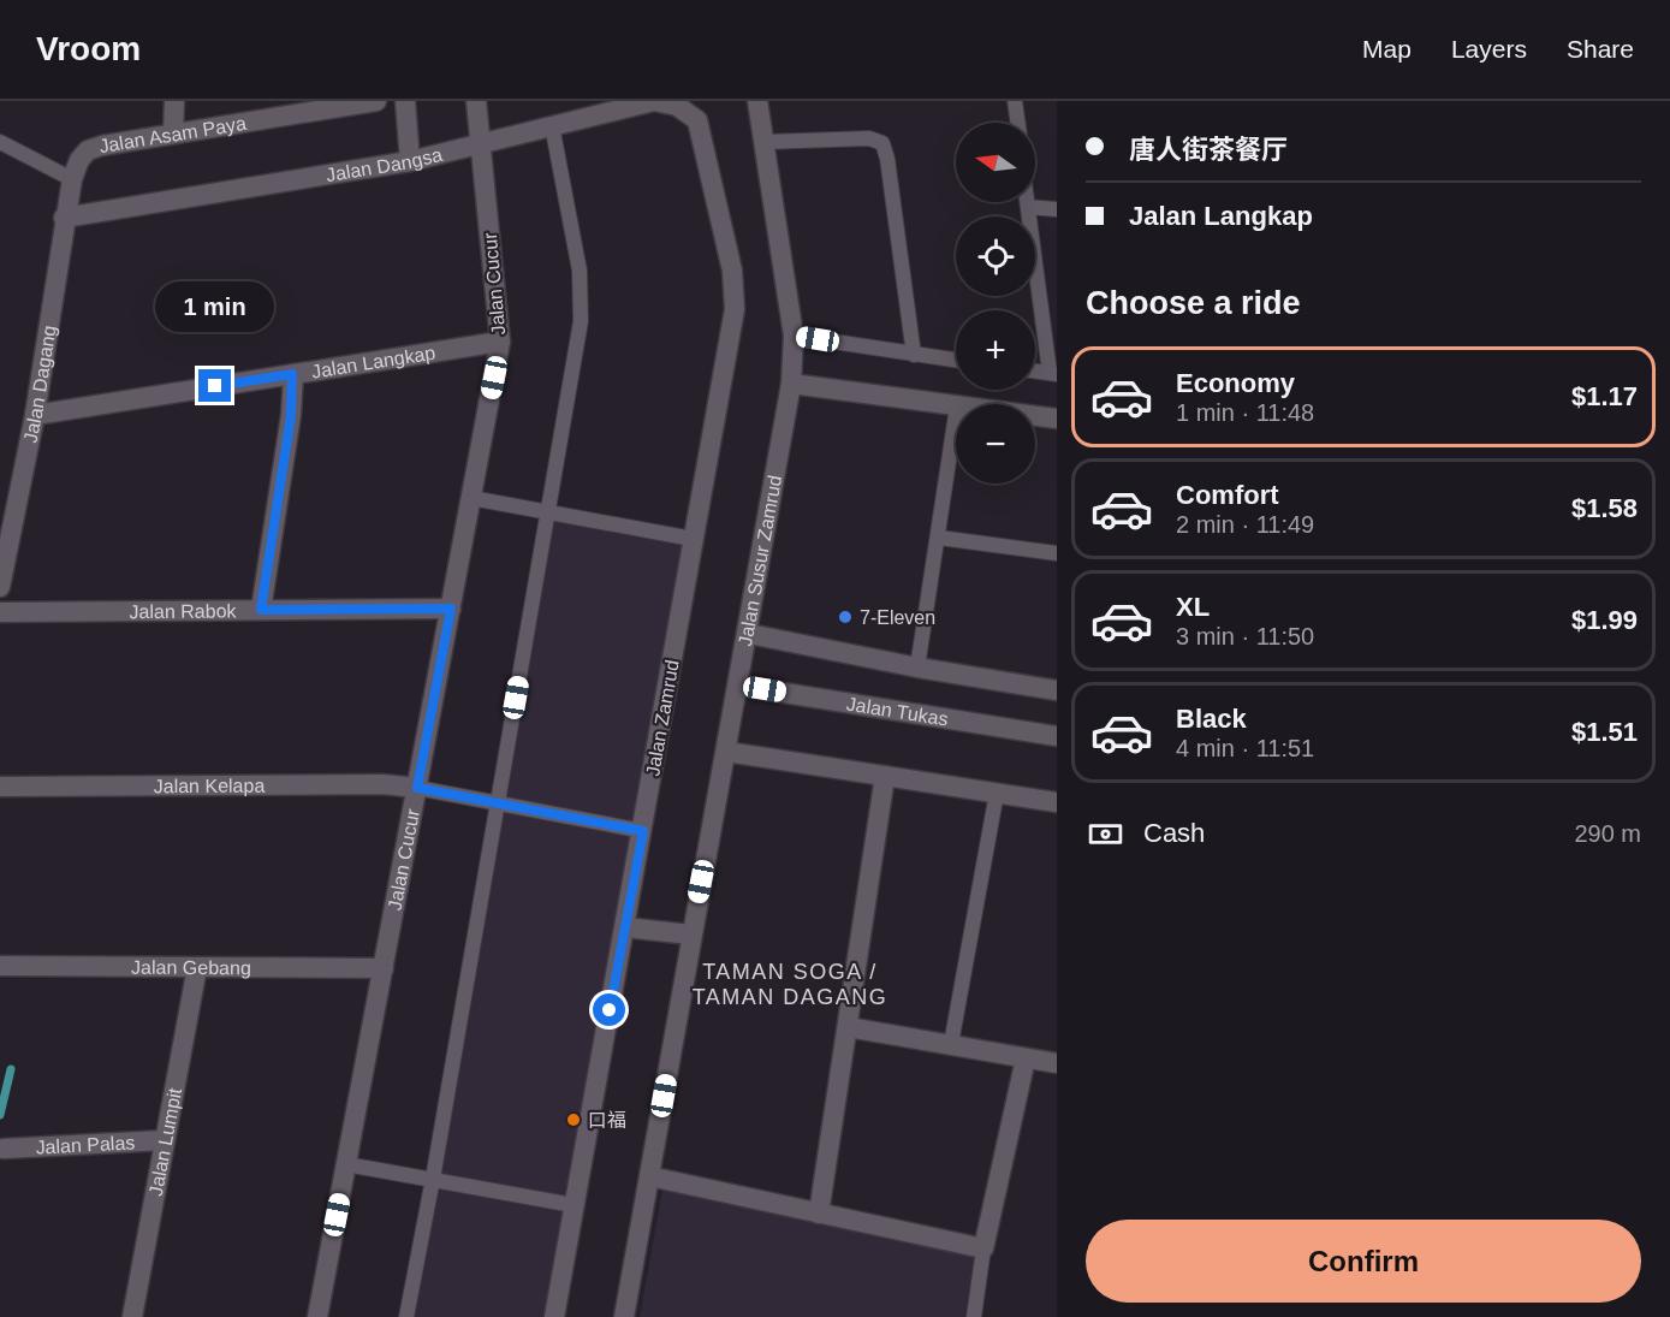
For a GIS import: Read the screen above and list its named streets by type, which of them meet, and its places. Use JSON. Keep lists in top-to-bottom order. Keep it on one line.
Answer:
{"streets":{"street":["Jalan Asam Paya","Jalan Dangsa","Jalan Cucur","Jalan Langkap","Jalan Dagang","Jalan Susur Zamrud","Jalan Rabok","Jalan Tukas","Jalan Zamrud","Jalan Kelapa","Jalan Gebang","Jalan Lumpit","Jalan Palas"]},"crossings":[["Jalan Asam Paya","Jalan Dagang"],["Jalan Dangsa","Jalan Cucur"],["Jalan Dangsa","Jalan Dagang"],["Jalan Dangsa","Jalan Zamrud"],["Jalan Cucur","Jalan Langkap"],["Jalan Cucur","Jalan Rabok"],["Jalan Cucur","Jalan Kelapa"],["Jalan Cucur","Jalan Gebang"],["Jalan Langkap","Jalan Dagang"],["Jalan Susur Zamrud","Jalan Tukas"],["Jalan Gebang","Jalan Lumpit"],["Jalan Lumpit","Jalan Palas"]],"districts":["TAMAN SOGA / TAMAN DAGANG"],"places":["7-Eleven","口福"],"north":"left","page":{"header":"Vroom","nav":["Map","Layers","Share"],"banner":["唐人街茶餐厅","Jalan Langkap"],"map_buttons":["+","−"],"heading":"Choose a ride","bubble":"1 min","list":[{"name":"Economy","note":"1 min · 11:48","value":"$1.17"},{"name":"Comfort","note":"2 min · 11:49","value":"$1.58"},{"name":"XL","note":"3 min · 11:50","value":"$1.99"},{"name":"Black","note":"4 min · 11:51","value":"$1.51"}],"pay":["Cash","290 m"],"buttons":"Confirm"}}
